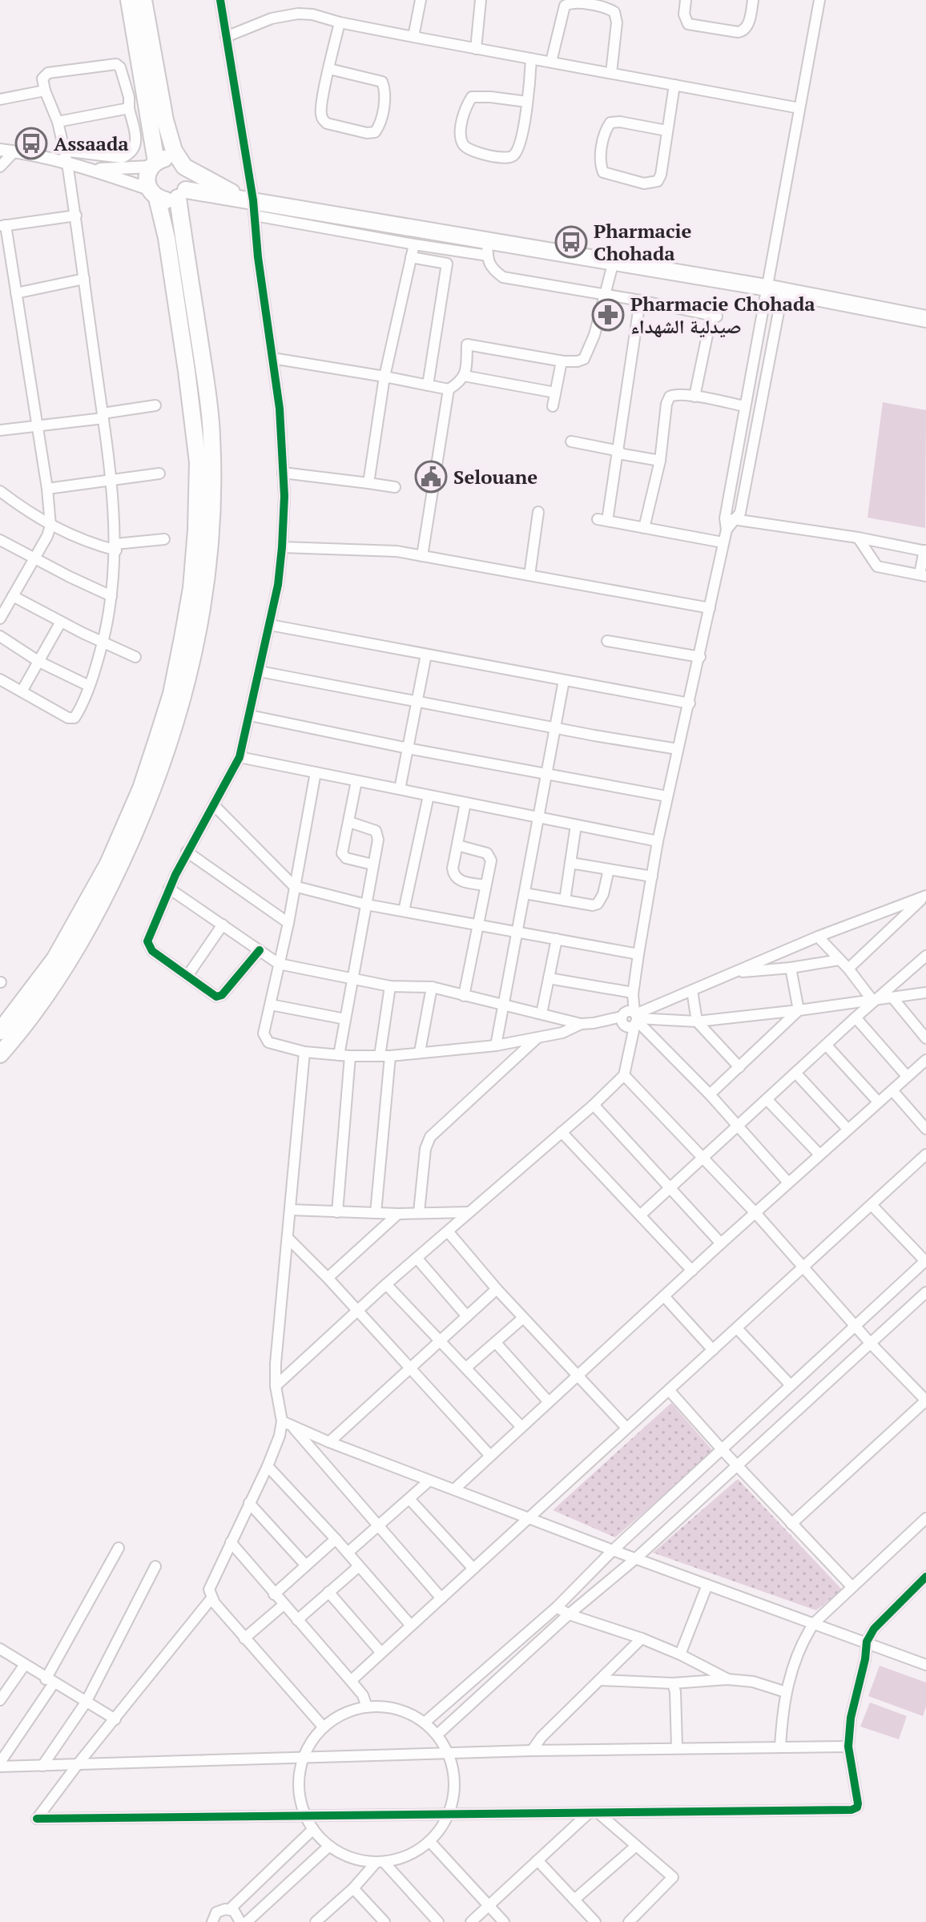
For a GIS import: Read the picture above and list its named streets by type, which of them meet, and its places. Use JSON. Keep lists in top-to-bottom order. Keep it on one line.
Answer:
{"places":{"bus stop":["Assaada","Pharmacie Chohada"],"pharmacy":["Pharmacie Chohada صيدلية الشهداء"],"public building":["Selouane"]}}
